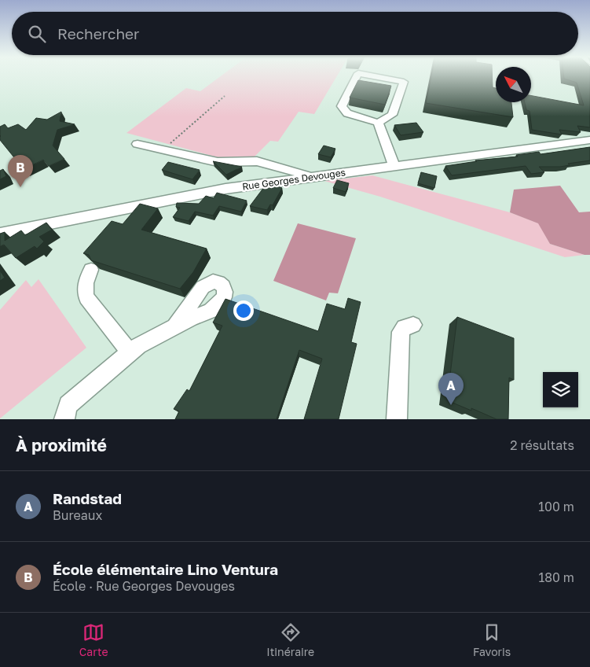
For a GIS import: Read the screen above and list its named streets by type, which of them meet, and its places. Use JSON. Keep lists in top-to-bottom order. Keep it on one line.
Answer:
{"streets":{"street":["Rue Georges Devouges"]},"north":"top left","page":{"search":"Rechercher","pins":["B","A"],"heading":["À proximité","2 résultats"],"list":[{"mark":"A","name":"Randstad","note":"Bureaux","value":"100 m"},{"mark":"B","name":"École élémentaire Lino Ventura","note":"École · Rue Georges Devouges","value":"180 m"}],"nav":["Carte","Itinéraire","Favoris"]}}
